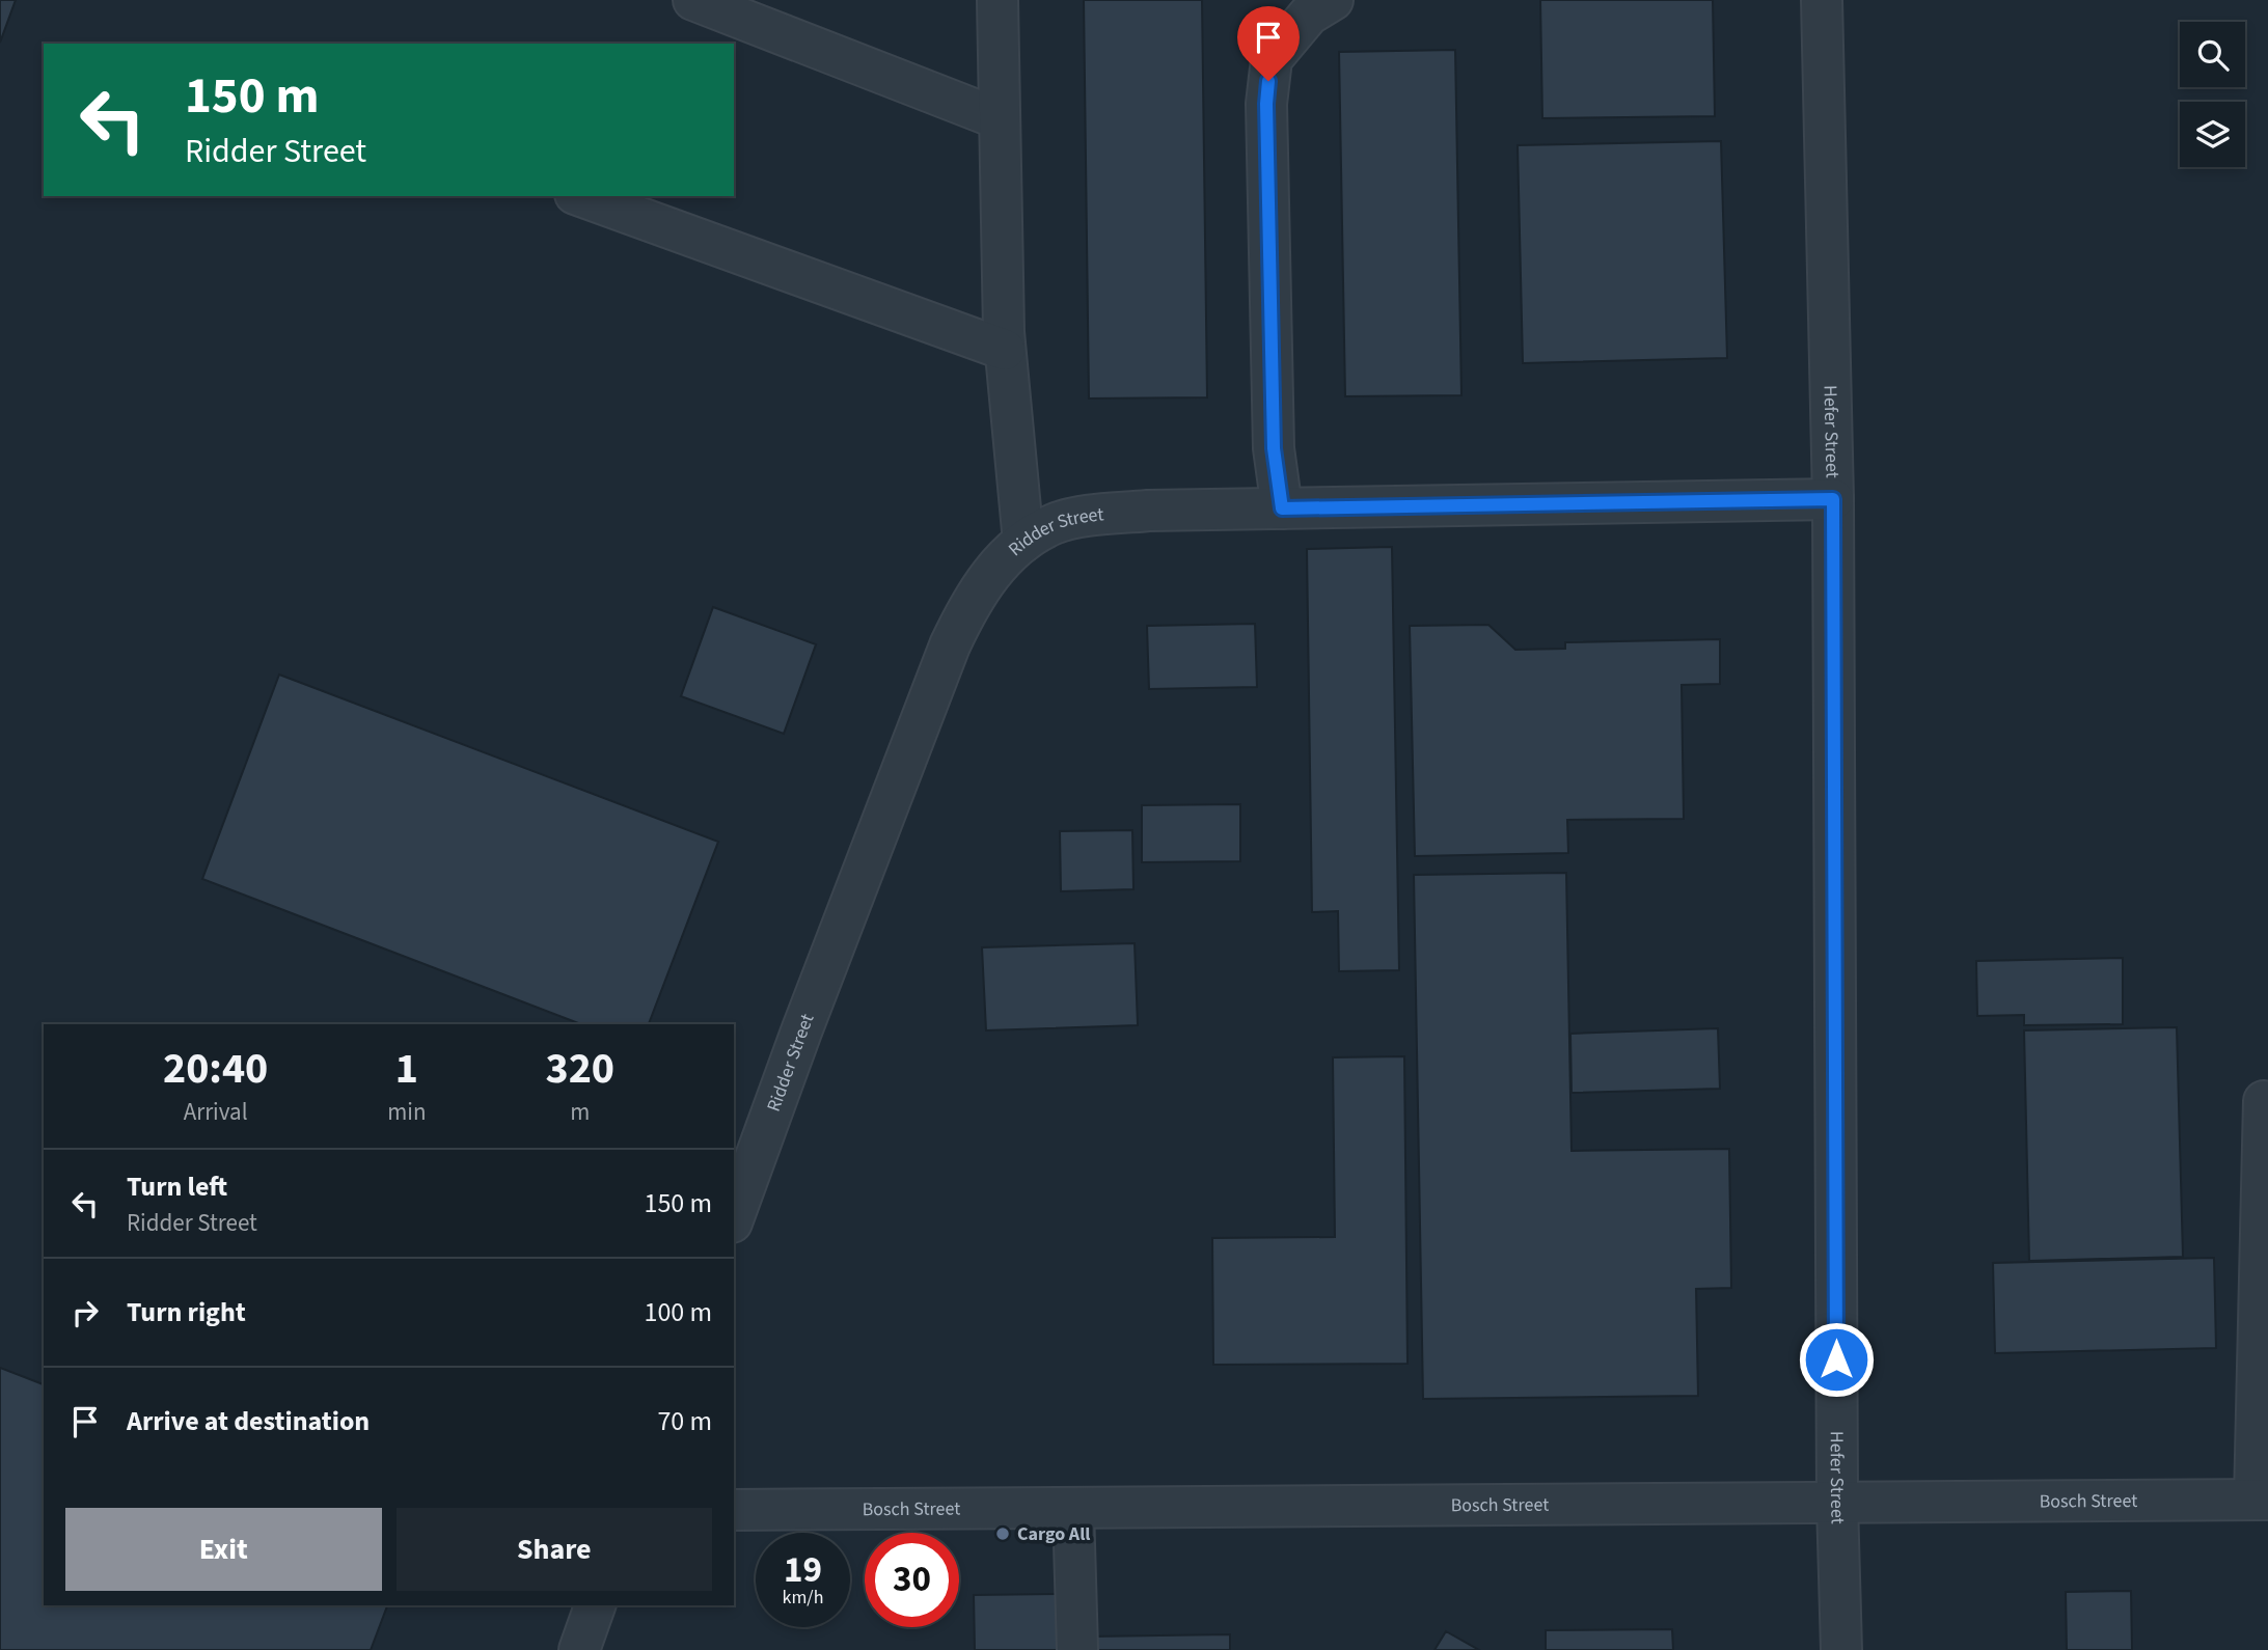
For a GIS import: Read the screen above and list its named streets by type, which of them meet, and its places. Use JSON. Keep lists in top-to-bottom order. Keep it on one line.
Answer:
{"streets":{"street":["Hefer Street","Ridder Street","Bosch Street"]},"crossings":[["Hefer Street","Ridder Street"],["Hefer Street","Bosch Street"]],"places":["Cargo All"],"page":{"turn":["150 m","Ridder Street"],"eta":["20:40","Arrival","1","min","320","m"],"list":[{"name":"Turn left","note":"Ridder Street","value":"150 m"},{"name":"Turn right","value":"100 m"},{"name":"Arrive at destination","value":"70 m"}],"buttons":["Exit","Share"],"speed":"19 km/h","limit":"30"}}
